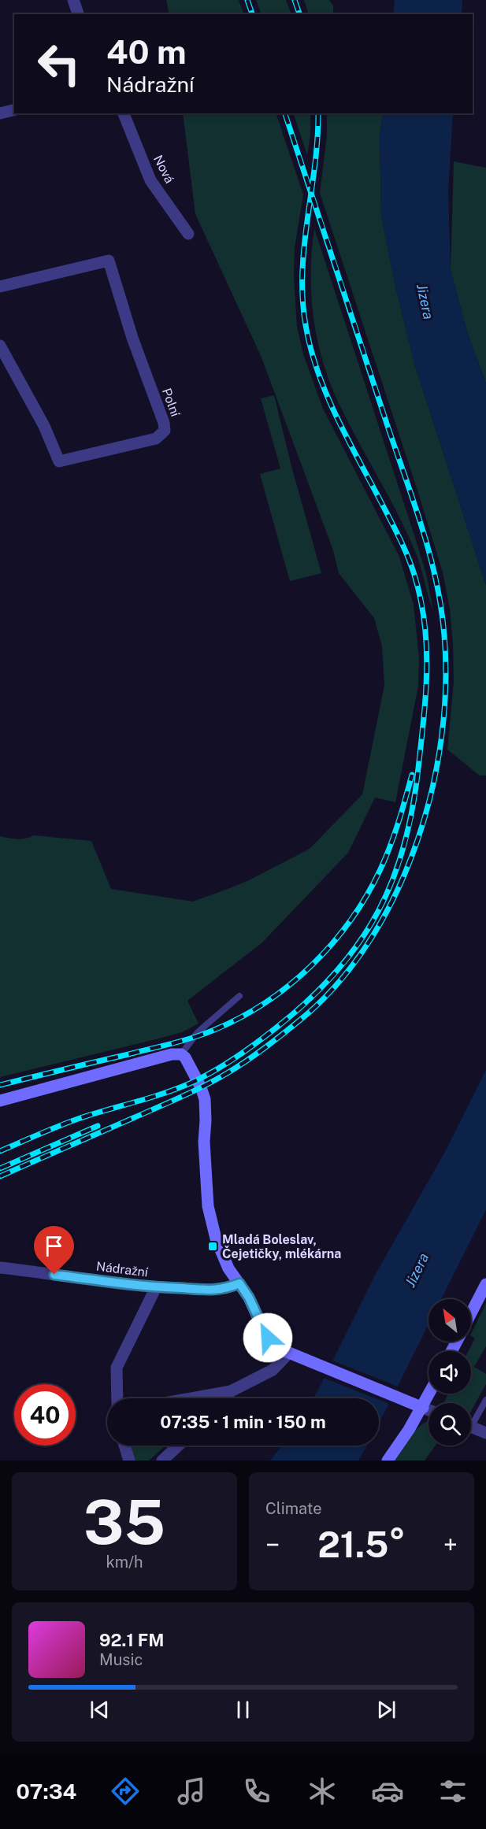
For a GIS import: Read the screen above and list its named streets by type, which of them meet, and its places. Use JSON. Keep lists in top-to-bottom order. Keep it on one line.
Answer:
{"streets":{"street":["Nová","Polní","Nádražní"]},"water":["Jizera"],"places":{"transit":["Mladá Boleslav, Čejetičky, mlékárna"]},"north":"top left","page":{"turn":["40 m","Nádražní"],"limit":"40","trip":"07:35 · 1 min · 150 m","tile":[["35","km/h"],"Climate"],"heat":["−","21.5°","+"],"song":["92.1 FM","Music"],"tabs":"07:34"}}
